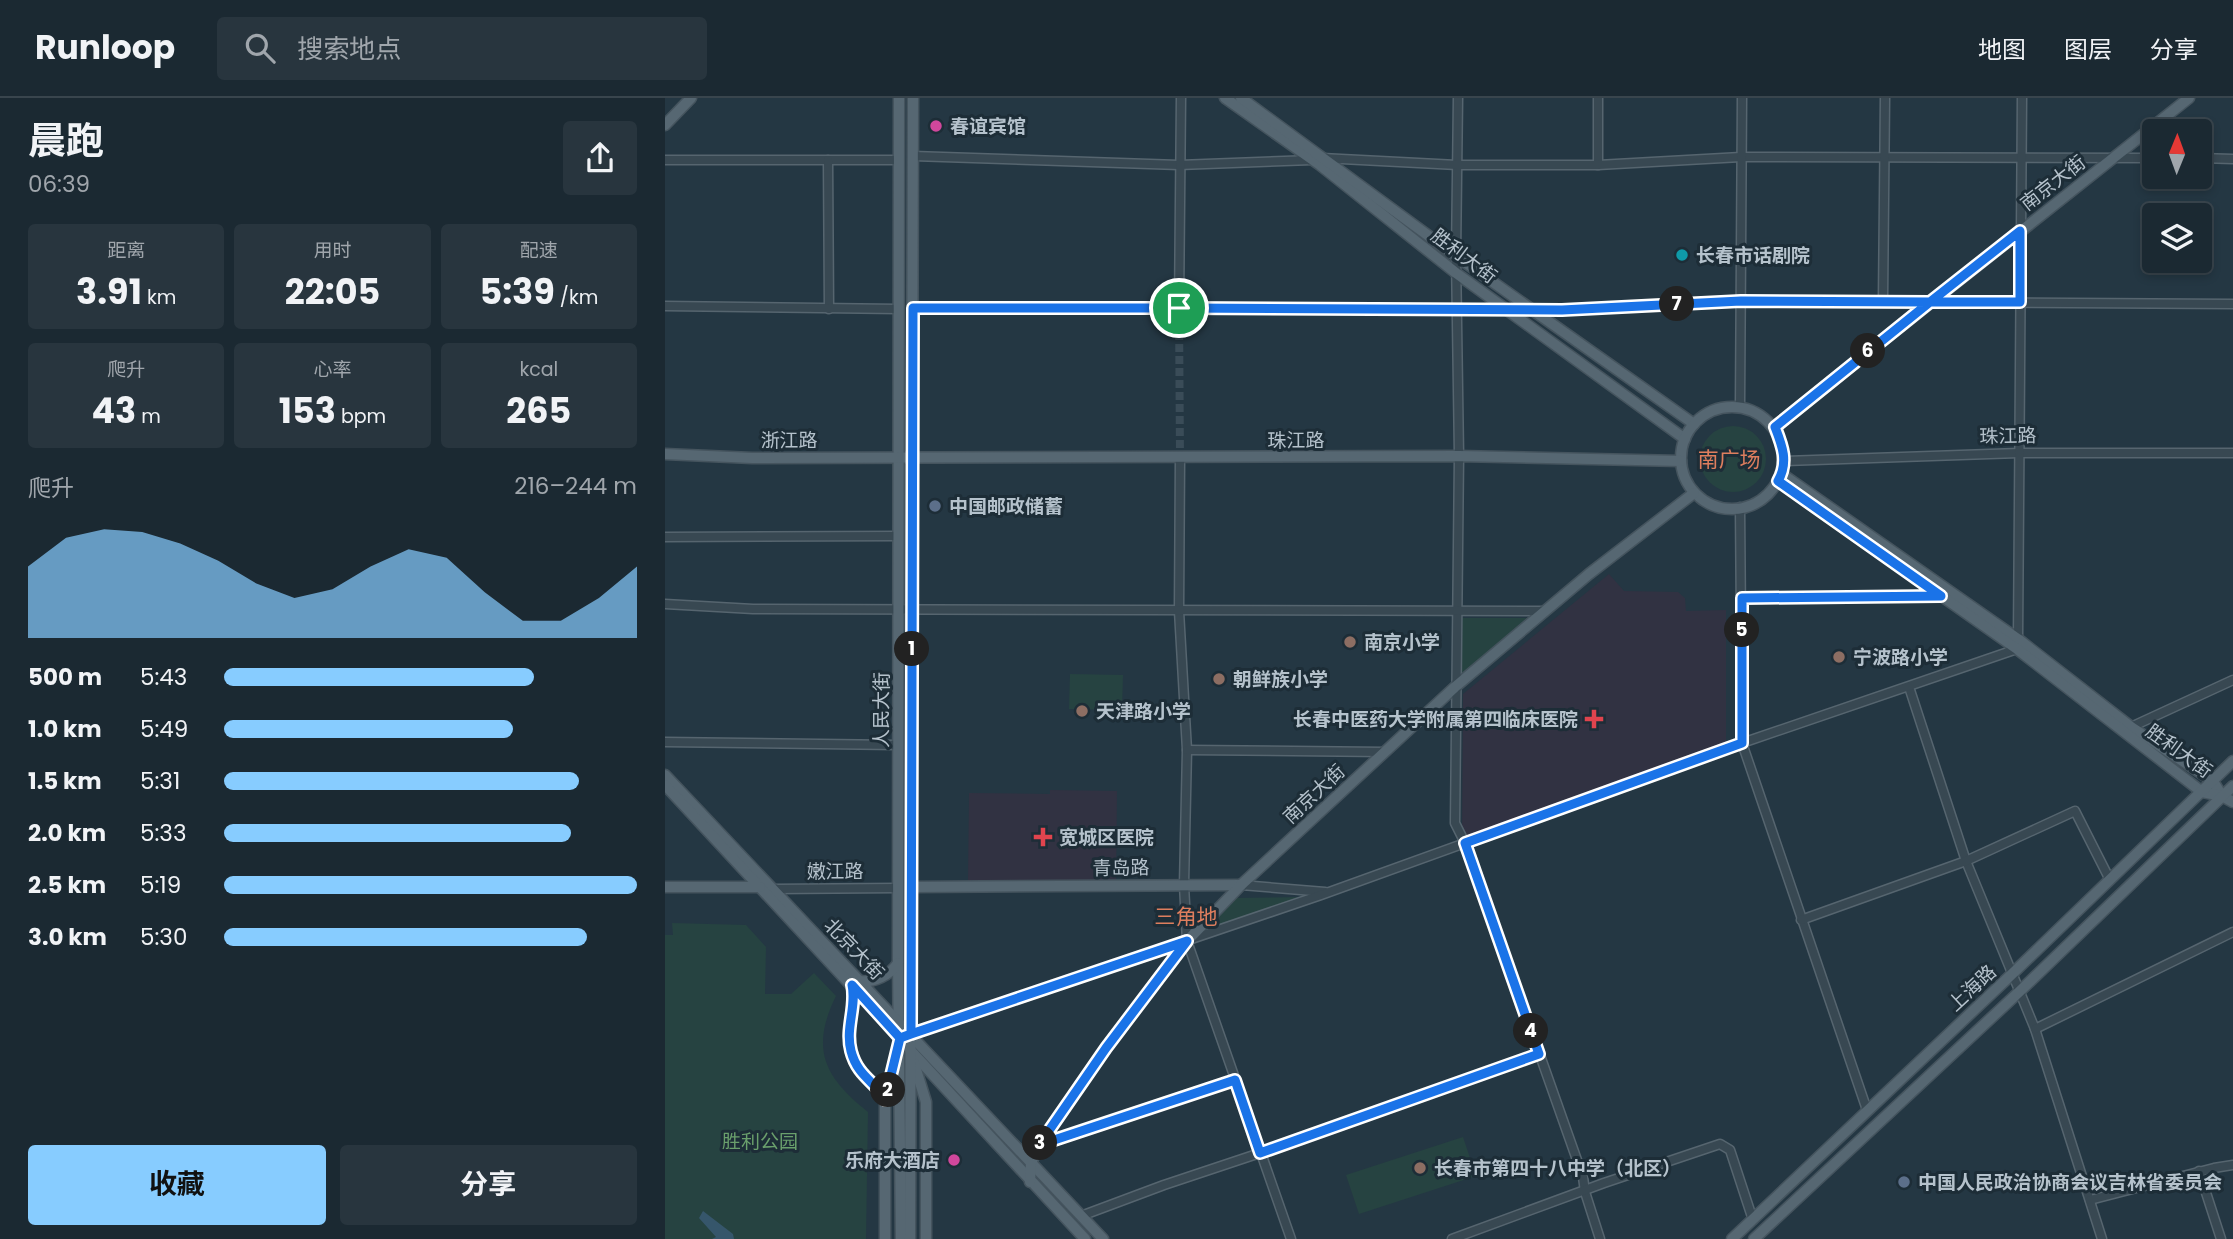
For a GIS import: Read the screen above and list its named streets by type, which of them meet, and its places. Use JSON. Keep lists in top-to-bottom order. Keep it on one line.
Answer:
{"streets":{"main road":["南京大街","胜利大街","珠江路","浙江路","人民大街","青岛路","北京大街","上海路"],"street":["嫩江路"]},"crossings":[["南京大街","胜利大街"],["南京大街","珠江路"],["南京大街","青岛路"],["南京大街","北京大街"],["胜利大街","珠江路"],["胜利大街","上海路"],["珠江路","浙江路"],["珠江路","人民大街"],["浙江路","人民大街"],["人民大街","青岛路"],["人民大街","嫩江路"],["人民大街","北京大街"],["嫩江路","北京大街"]],"districts":["南广场","三角地"],"parks":["胜利公园"],"places":{"other":["春谊宾馆","长春市话剧院","中国邮政储蓄","南京小学","宁波路小学","朝鲜族小学","天津路小学","乐府大酒店","长春市第四十八中学（北区）","中国人民政治协商会议吉林省委员会"],"health":["长春中医药大学附属第四临床医院","宽城区医院"]},"north":"top","page":{"header":"Runloop","search":"搜索地点","nav":["地图","图层","分享"],"heading":["晨跑","06:39"],"stats":[["距离","3.91 km"],["用时","22:05"],["配速","5:39 /km"],["爬升","43 m"],["心率","153 bpm"],["kcal","265"]],"pins":["7","6","5","1","4","2","3"],"chart":["爬升","216–244 m"],"list":[{"name":"500 m","note":"5:43"},{"name":"1.0 km","note":"5:49"},{"name":"1.5 km","note":"5:31"},{"name":"2.0 km","note":"5:33"},{"name":"2.5 km","note":"5:19"},{"name":"3.0 km","note":"5:30"}],"buttons":["收藏","分享"]}}
